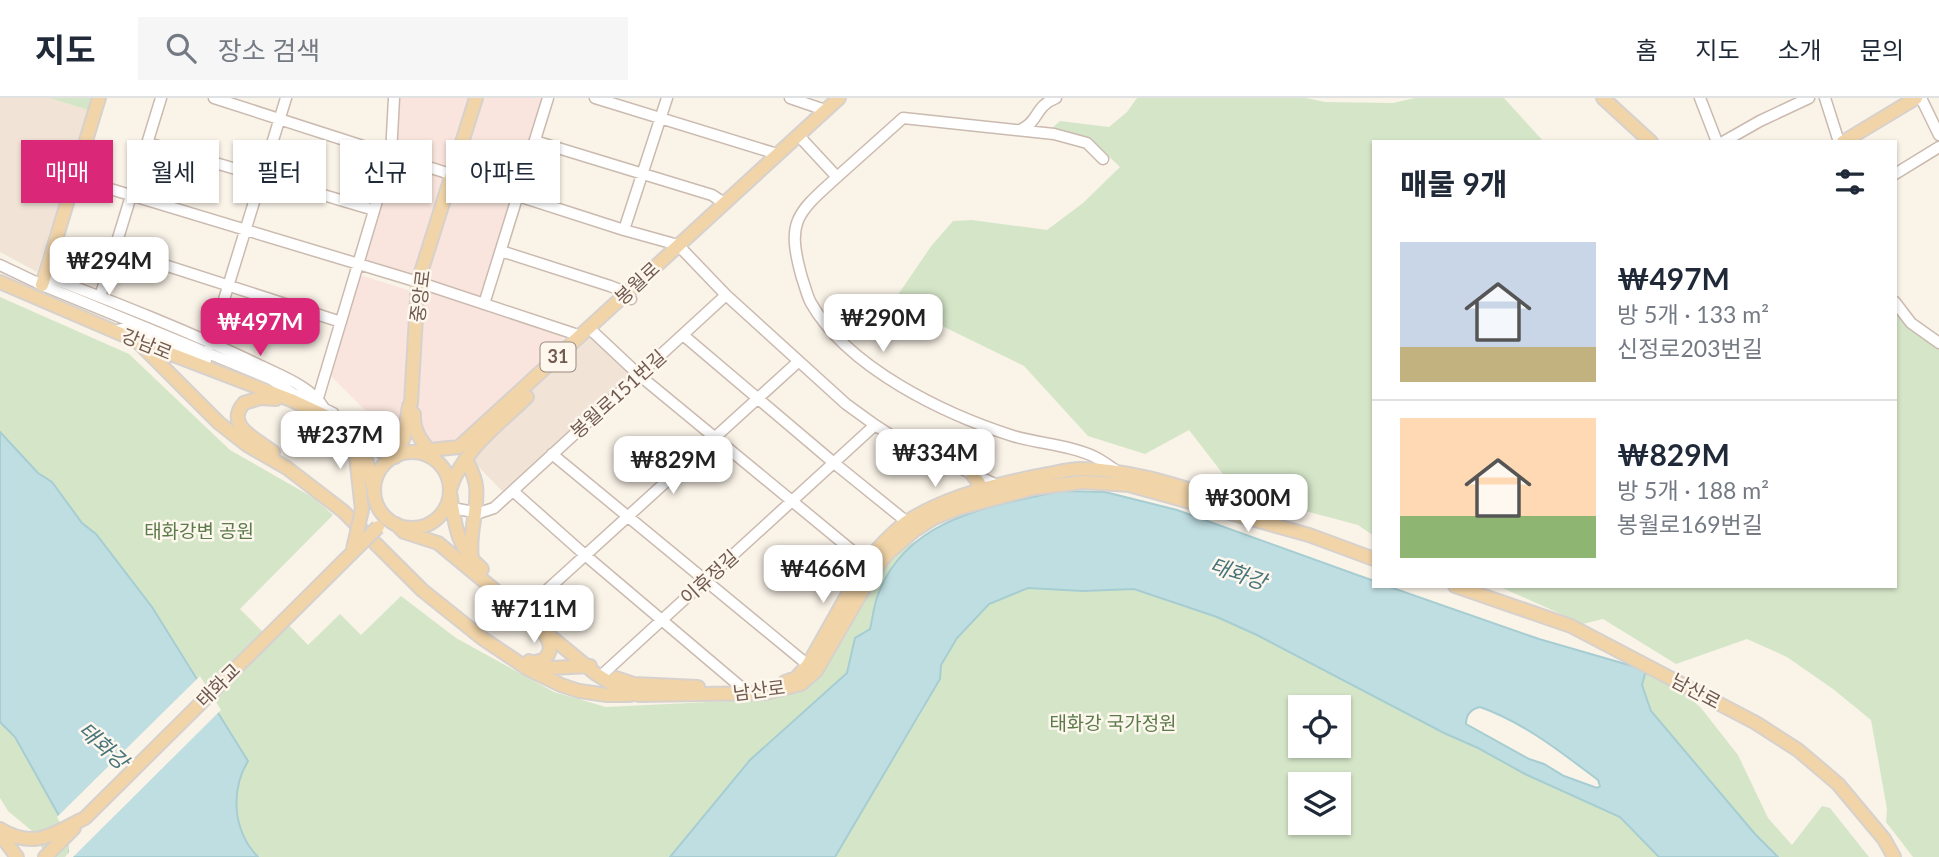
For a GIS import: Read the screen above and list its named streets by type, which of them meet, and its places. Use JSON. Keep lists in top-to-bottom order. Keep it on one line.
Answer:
{"streets":{"main road":["중앙로","강남로","31","태화교","남산로"],"street":["봉월로151번길","이휴정길"]},"crossings":[["중앙로","강남로"],["중앙로","태화교"],["중앙로","남산로"],["강남로","태화교"],["강남로","남산로"],["이휴정길","남산로"],["태화교","남산로"]],"water":["태화강"],"parks":["태화강변 공원","태화강 국가정원"],"page":{"header":"지도","search":"장소 검색","nav":["홈","지도","소개","문의"],"chip":["매매","월세","필터","신규","아파트"],"heading":"매물 9개","list":[{"name":"₩497M","note":"방 5개 · 133 m² · 신정로203번길"},{"name":"₩829M","note":"방 5개 · 188 m² · 봉월로169번길"}],"price":["₩294M","₩290M","₩497M","₩237M","₩334M","₩829M","₩300M","₩466M","₩711M"]}}
